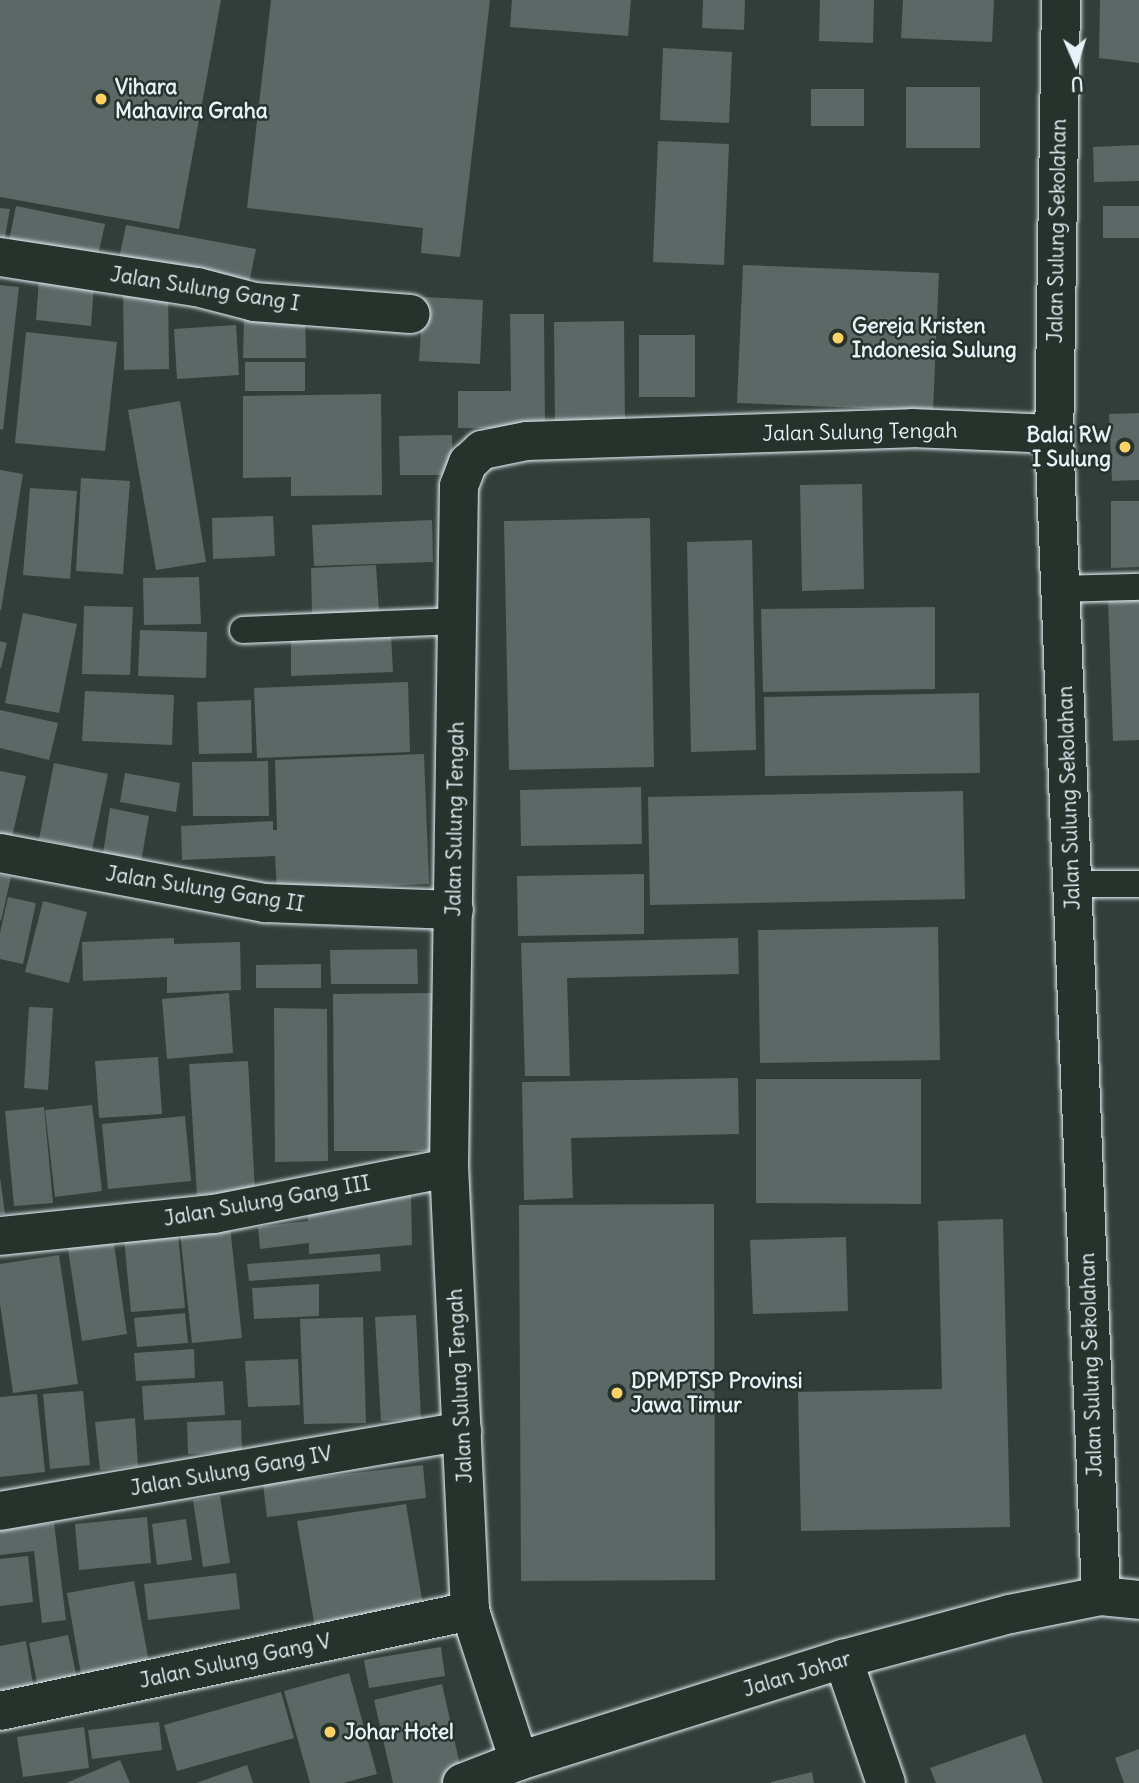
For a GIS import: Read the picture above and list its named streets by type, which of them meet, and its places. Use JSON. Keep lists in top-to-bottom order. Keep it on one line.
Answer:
{"streets":{"street":["Jalan Sulung Sekolahan","Jalan Sulung Gang I","Jalan Sulung Tengah","Jalan Sulung Gang II","Jalan Sulung Gang III","Jalan Sulung Gang IV","Jalan Sulung Gang V","Jalan Johar"]},"crossings":[["Jalan Sulung Sekolahan","Jalan Sulung Tengah"],["Jalan Sulung Sekolahan","Jalan Johar"],["Jalan Sulung Tengah","Jalan Sulung Gang II"],["Jalan Sulung Tengah","Jalan Sulung Gang III"],["Jalan Sulung Tengah","Jalan Sulung Gang IV"],["Jalan Sulung Tengah","Jalan Sulung Gang V"],["Jalan Sulung Tengah","Jalan Johar"]],"places":["Vihara Mahavira Graha","Gereja Kristen Indonesia Sulung","Balai RW I Sulung","DPMPTSP Provinsi Jawa Timur","Johar Hotel"],"north":"bottom"}
